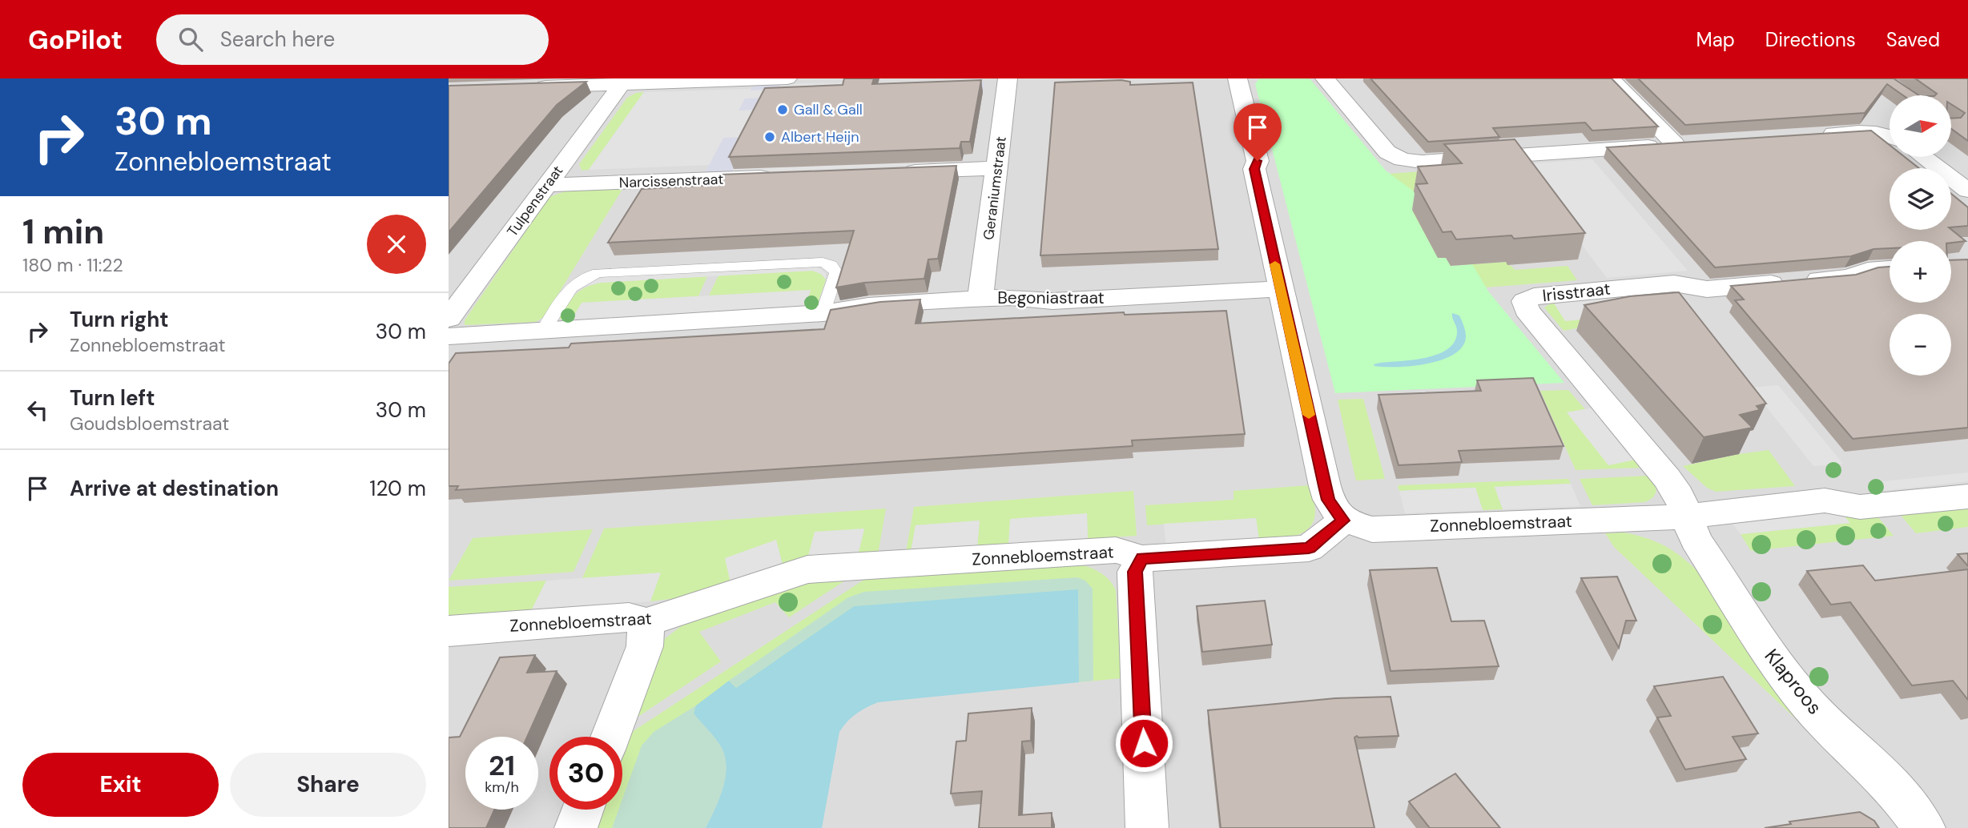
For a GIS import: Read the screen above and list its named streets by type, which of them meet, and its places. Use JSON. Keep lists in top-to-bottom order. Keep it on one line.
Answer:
{"streets":{"street":["Narcissenstraat","Geraniumstraat","Tulpenstraat","Irisstraat","Begoniastraat","Zonnebloemstraat","Klaproos"]},"crossings":[["Narcissenstraat","Tulpenstraat"],["Geraniumstraat","Begoniastraat"],["Irisstraat","Zonnebloemstraat"],["Irisstraat","Klaproos"],["Zonnebloemstraat","Klaproos"]],"places":["Gall & Gall","Albert Heijn"],"north":"right","page":{"header":"GoPilot","search":"Search here","nav":["Map","Directions","Saved"],"turn":["30 m","Zonnebloemstraat"],"map_buttons":["+","−"],"heading":["1 min","180 m · 11:22"],"list":[{"name":"Turn right","note":"Zonnebloemstraat","value":"30 m"},{"name":"Turn left","note":"Goudsbloemstraat","value":"30 m"},{"name":"Arrive at destination","value":"120 m"}],"speed":"21 km/h","limit":"30","buttons":["Exit","Share"]}}
